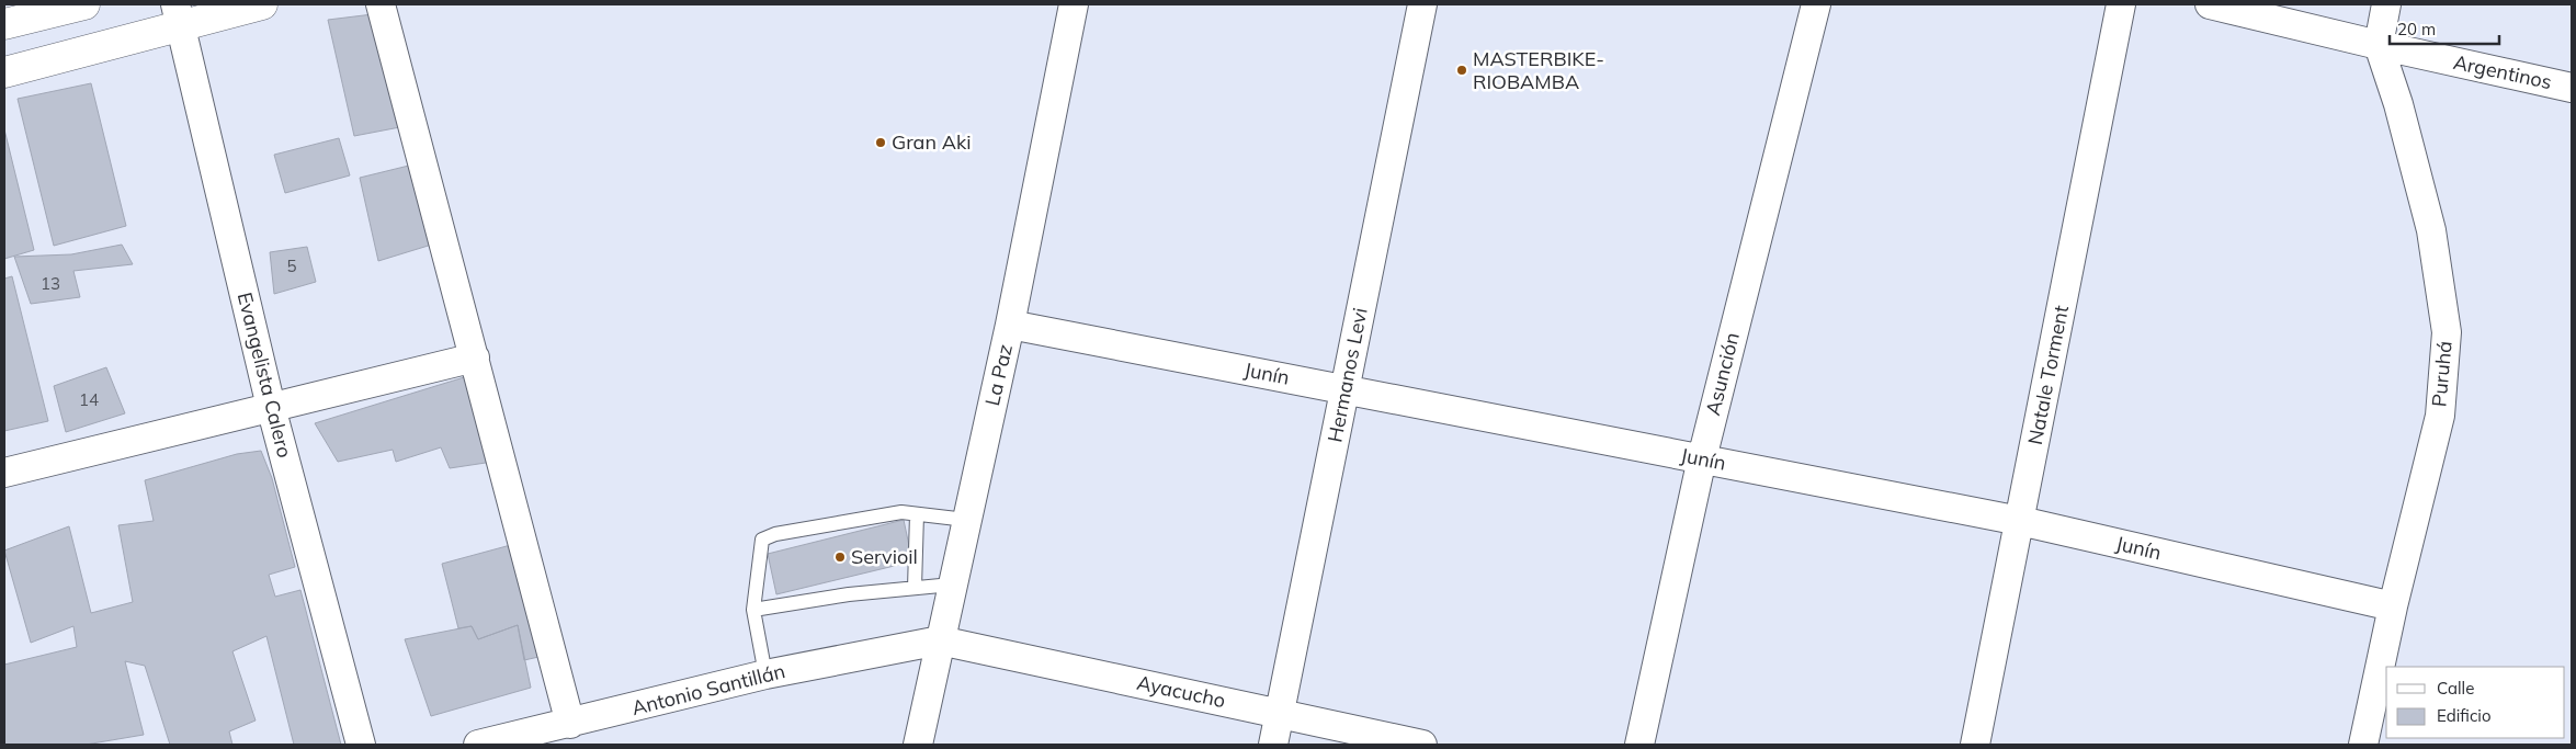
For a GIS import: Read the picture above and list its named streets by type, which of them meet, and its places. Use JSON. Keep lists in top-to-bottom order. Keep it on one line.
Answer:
{"streets":{"street":["Argentinos","Junín","Asunción","Puruhá","Evangelista Calero","La Paz","Hermanos Levi","Natale Torment","Antonio Santillán","Ayacucho"]},"crossings":[["Argentinos","Puruhá"],["Junín","Asunción"],["Junín","Puruhá"],["Junín","La Paz"],["Junín","Hermanos Levi"],["Junín","Natale Torment"],["La Paz","Antonio Santillán"],["La Paz","Ayacucho"],["Hermanos Levi","Ayacucho"],["Antonio Santillán","Ayacucho"]],"places":["MASTERBIKE- RIOBAMBA","Gran Aki","Servioil"],"house_numbers":["5","13","14"],"legend":["Calle","Edificio"],"scale_bar":"20 m"}
